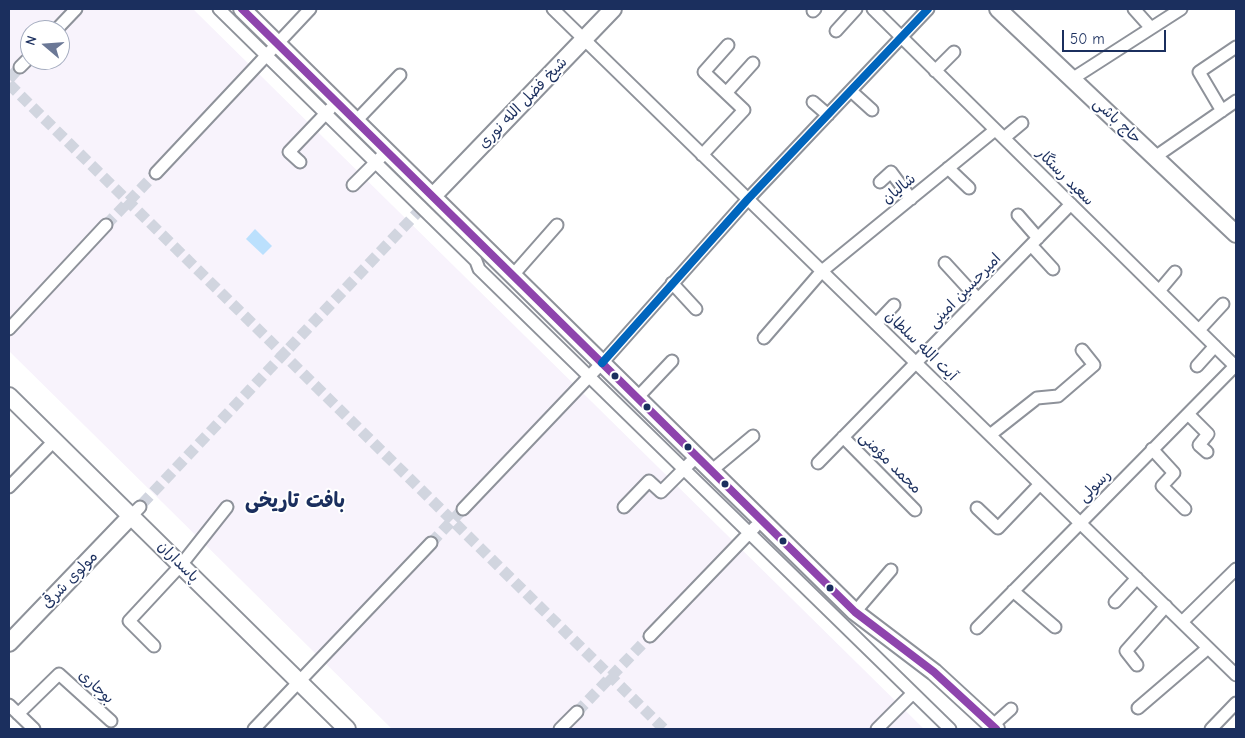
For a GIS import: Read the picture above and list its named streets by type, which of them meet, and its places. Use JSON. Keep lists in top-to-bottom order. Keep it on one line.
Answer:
{"streets":{"street":["شیخ فضل الله نوری","حاج باشی","سعید رستگار","شالیان","امیرحسین امینی","آیت الله سلطان","محمد مؤمنی","رسولی","پاسداران","مولوی شرقی","بوجاری"]},"crossings":[["شیخ فضل الله نوری","آیت الله سلطان"],["سعید رستگار","شالیان"],["سعید رستگار","امیرحسین امینی"],["سعید رستگار","رسولی"],["شالیان","آیت الله سلطان"],["امیرحسین امینی","آیت الله سلطان"],["امیرحسین امینی","محمد مؤمنی"],["آیت الله سلطان","رسولی"],["پاسداران","مولوی شرقی"]],"districts":["بافت تاریخی"],"scale_bar":"50 m","north":"left"}
